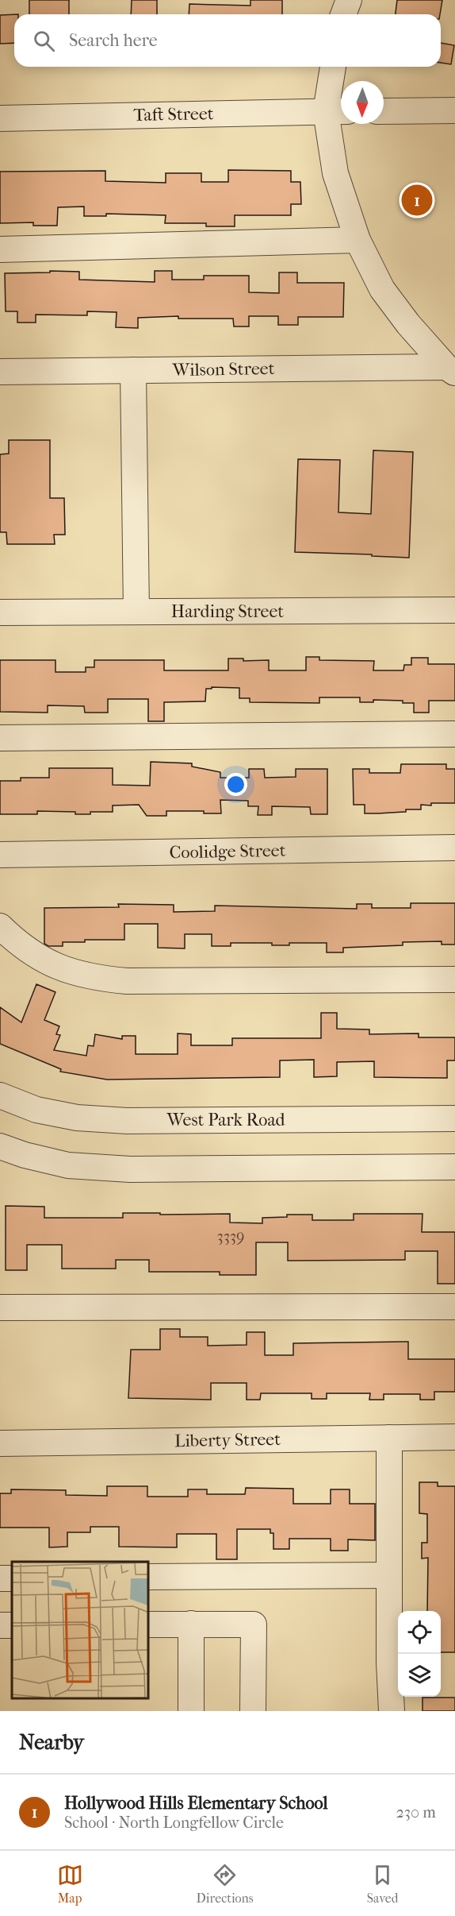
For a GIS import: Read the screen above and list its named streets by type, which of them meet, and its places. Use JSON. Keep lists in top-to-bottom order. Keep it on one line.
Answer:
{"streets":{"street":["Taft Street","Wilson Street","Harding Street","Coolidge Street","West Park Road","Liberty Street"]},"house_numbers":["3339"],"north":"bottom","page":{"search":"Search here","pins":"1","heading":"Nearby","list":[{"mark":"1","name":"Hollywood Hills Elementary School","note":"School · North Longfellow Circle","value":"230 m"}],"nav":["Map","Directions","Saved"]}}
